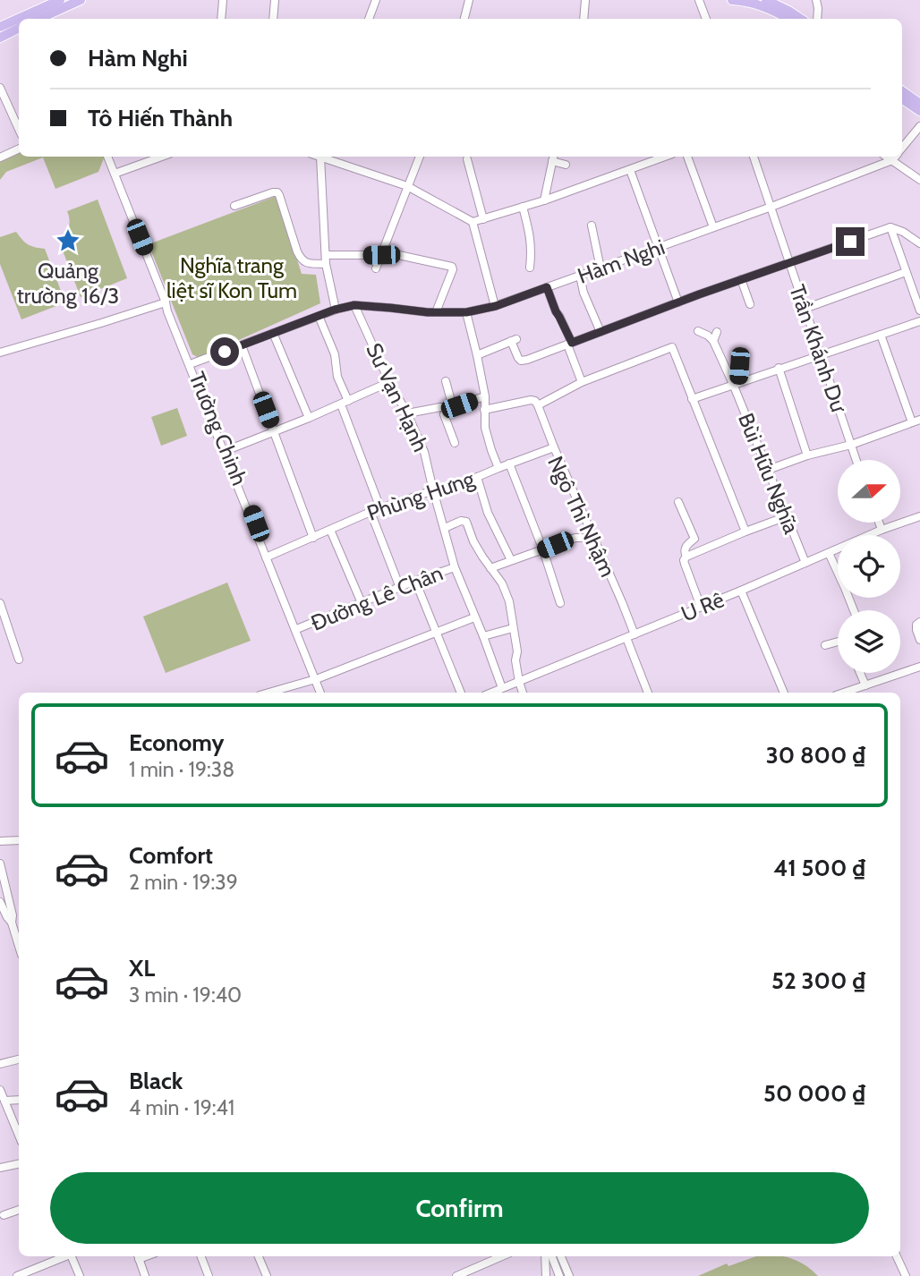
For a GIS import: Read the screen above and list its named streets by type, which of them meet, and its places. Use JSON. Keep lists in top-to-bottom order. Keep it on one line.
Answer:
{"streets":{"street":["Hàm Nghi","Trần Khánh Dư","Sư Vạn Hạnh","Trường Chinh","Bùi Hữu Nghĩa","Phùng Hưng","Ngô Thì Nhậm","Đường Lê Chân","U Rê"]},"crossings":[["Hàm Nghi","Trần Khánh Dư"],["Hàm Nghi","Sư Vạn Hạnh"],["Hàm Nghi","Trường Chinh"],["Hàm Nghi","Phùng Hưng"],["Sư Vạn Hạnh","Phùng Hưng"],["Sư Vạn Hạnh","Đường Lê Chân"],["Sư Vạn Hạnh","U Rê"],["Trường Chinh","Phùng Hưng"],["Trường Chinh","Đường Lê Chân"],["Bùi Hữu Nghĩa","U Rê"],["Phùng Hưng","Ngô Thì Nhậm"],["Ngô Thì Nhậm","U Rê"]],"parks":["Nghĩa trang liệt sĩ Kon Tum"],"places":{"place":["Quảng trường 16/3"]},"north":"right","page":{"banner":["Hàm Nghi","Tô Hiến Thành"],"list":[{"name":"Economy","note":"1 min · 19:38","value":"30 800 ₫"},{"name":"Comfort","note":"2 min · 19:39","value":"41 500 ₫"},{"name":"XL","note":"3 min · 19:40","value":"52 300 ₫"},{"name":"Black","note":"4 min · 19:41","value":"50 000 ₫"}],"buttons":"Confirm"}}
